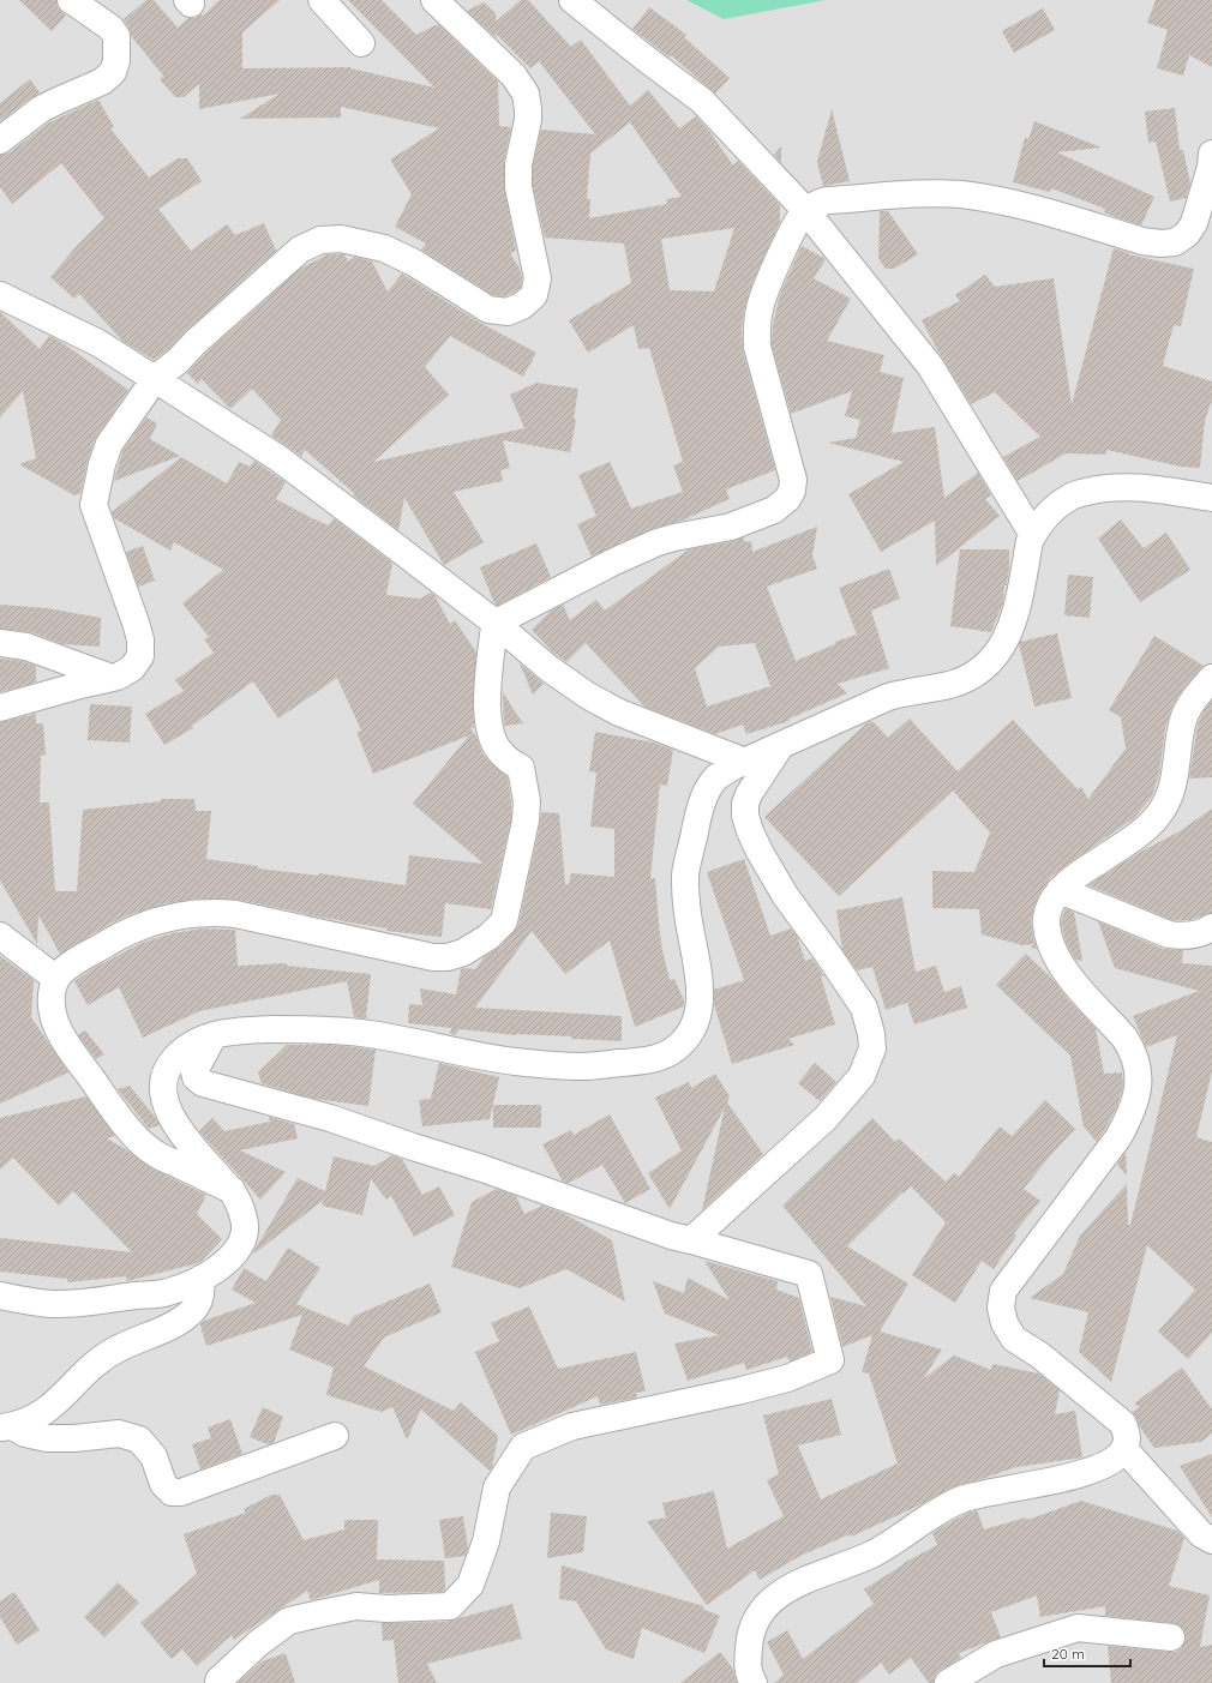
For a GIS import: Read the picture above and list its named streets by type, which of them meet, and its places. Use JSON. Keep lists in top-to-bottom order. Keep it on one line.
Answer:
{"scale_bar":"20 m"}
